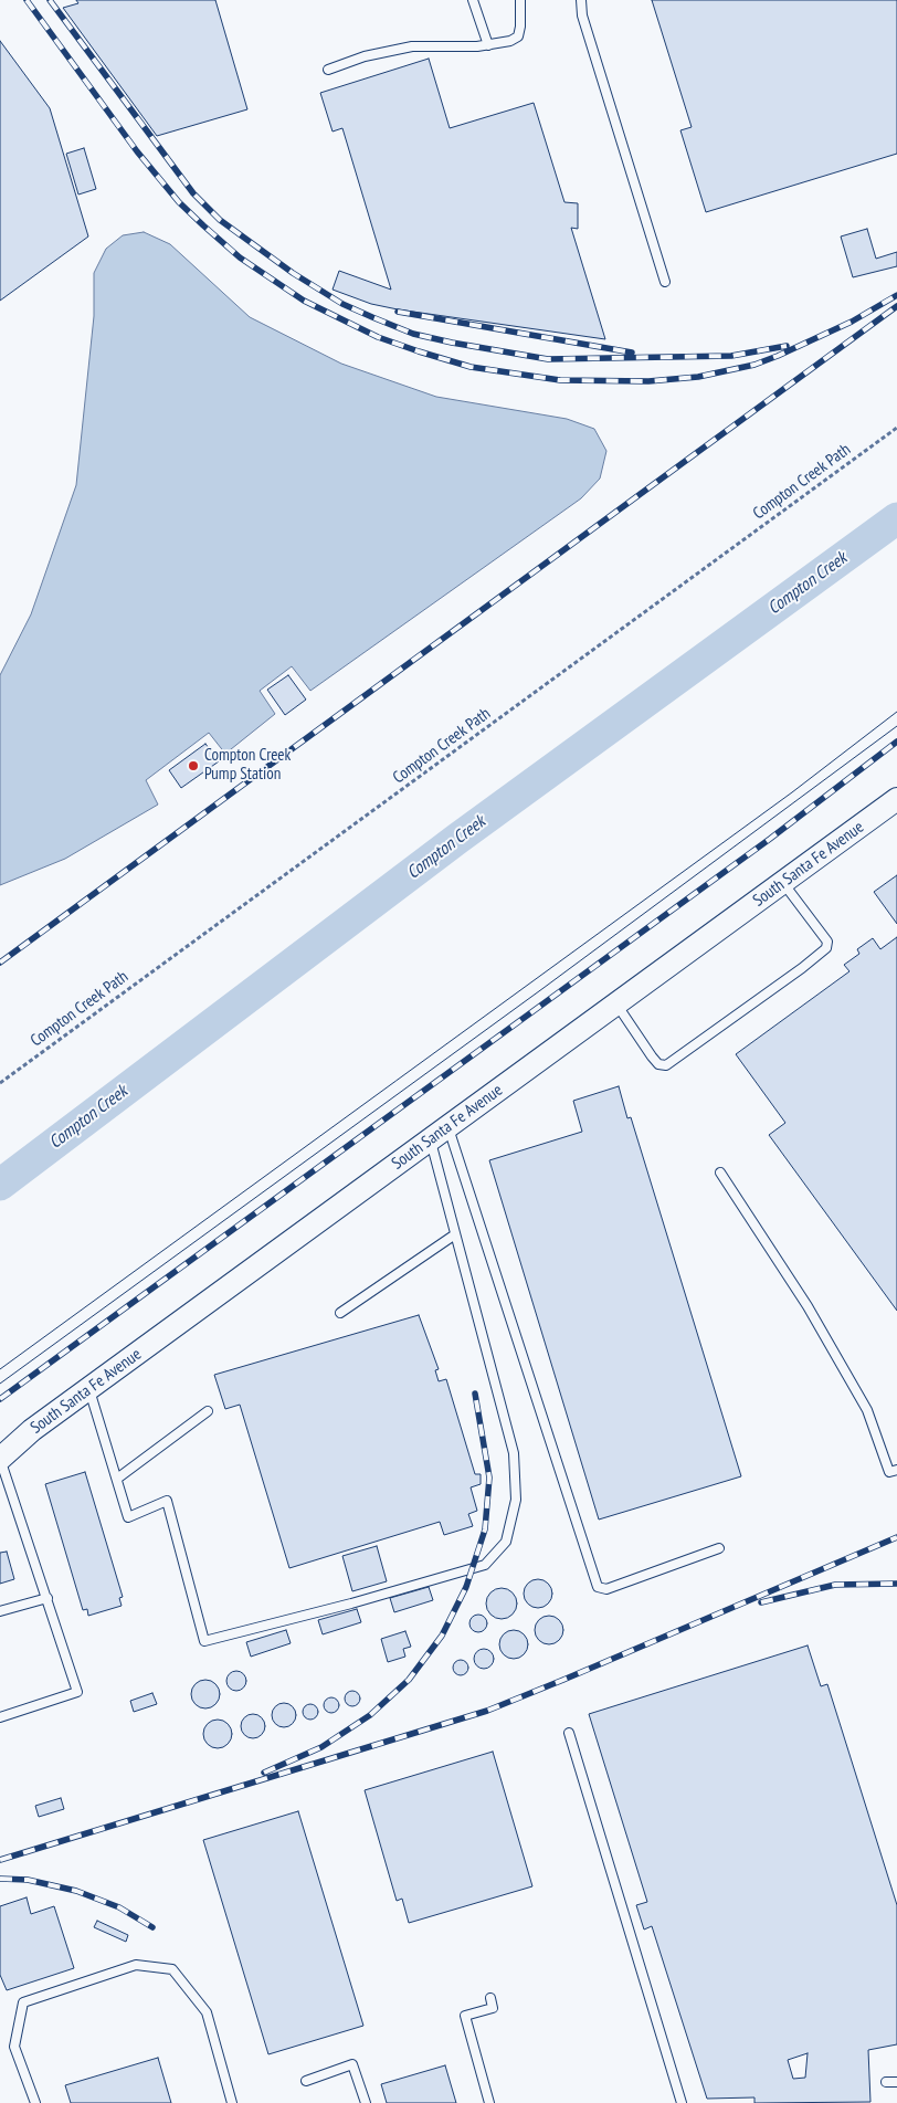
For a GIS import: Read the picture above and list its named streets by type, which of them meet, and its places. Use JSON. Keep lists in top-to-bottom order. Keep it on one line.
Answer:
{"streets":{"main road":["South Santa Fe Avenue"],"path":["Compton Creek Path"]},"water":["Compton Creek"],"places":["Compton Creek Pump Station"]}
